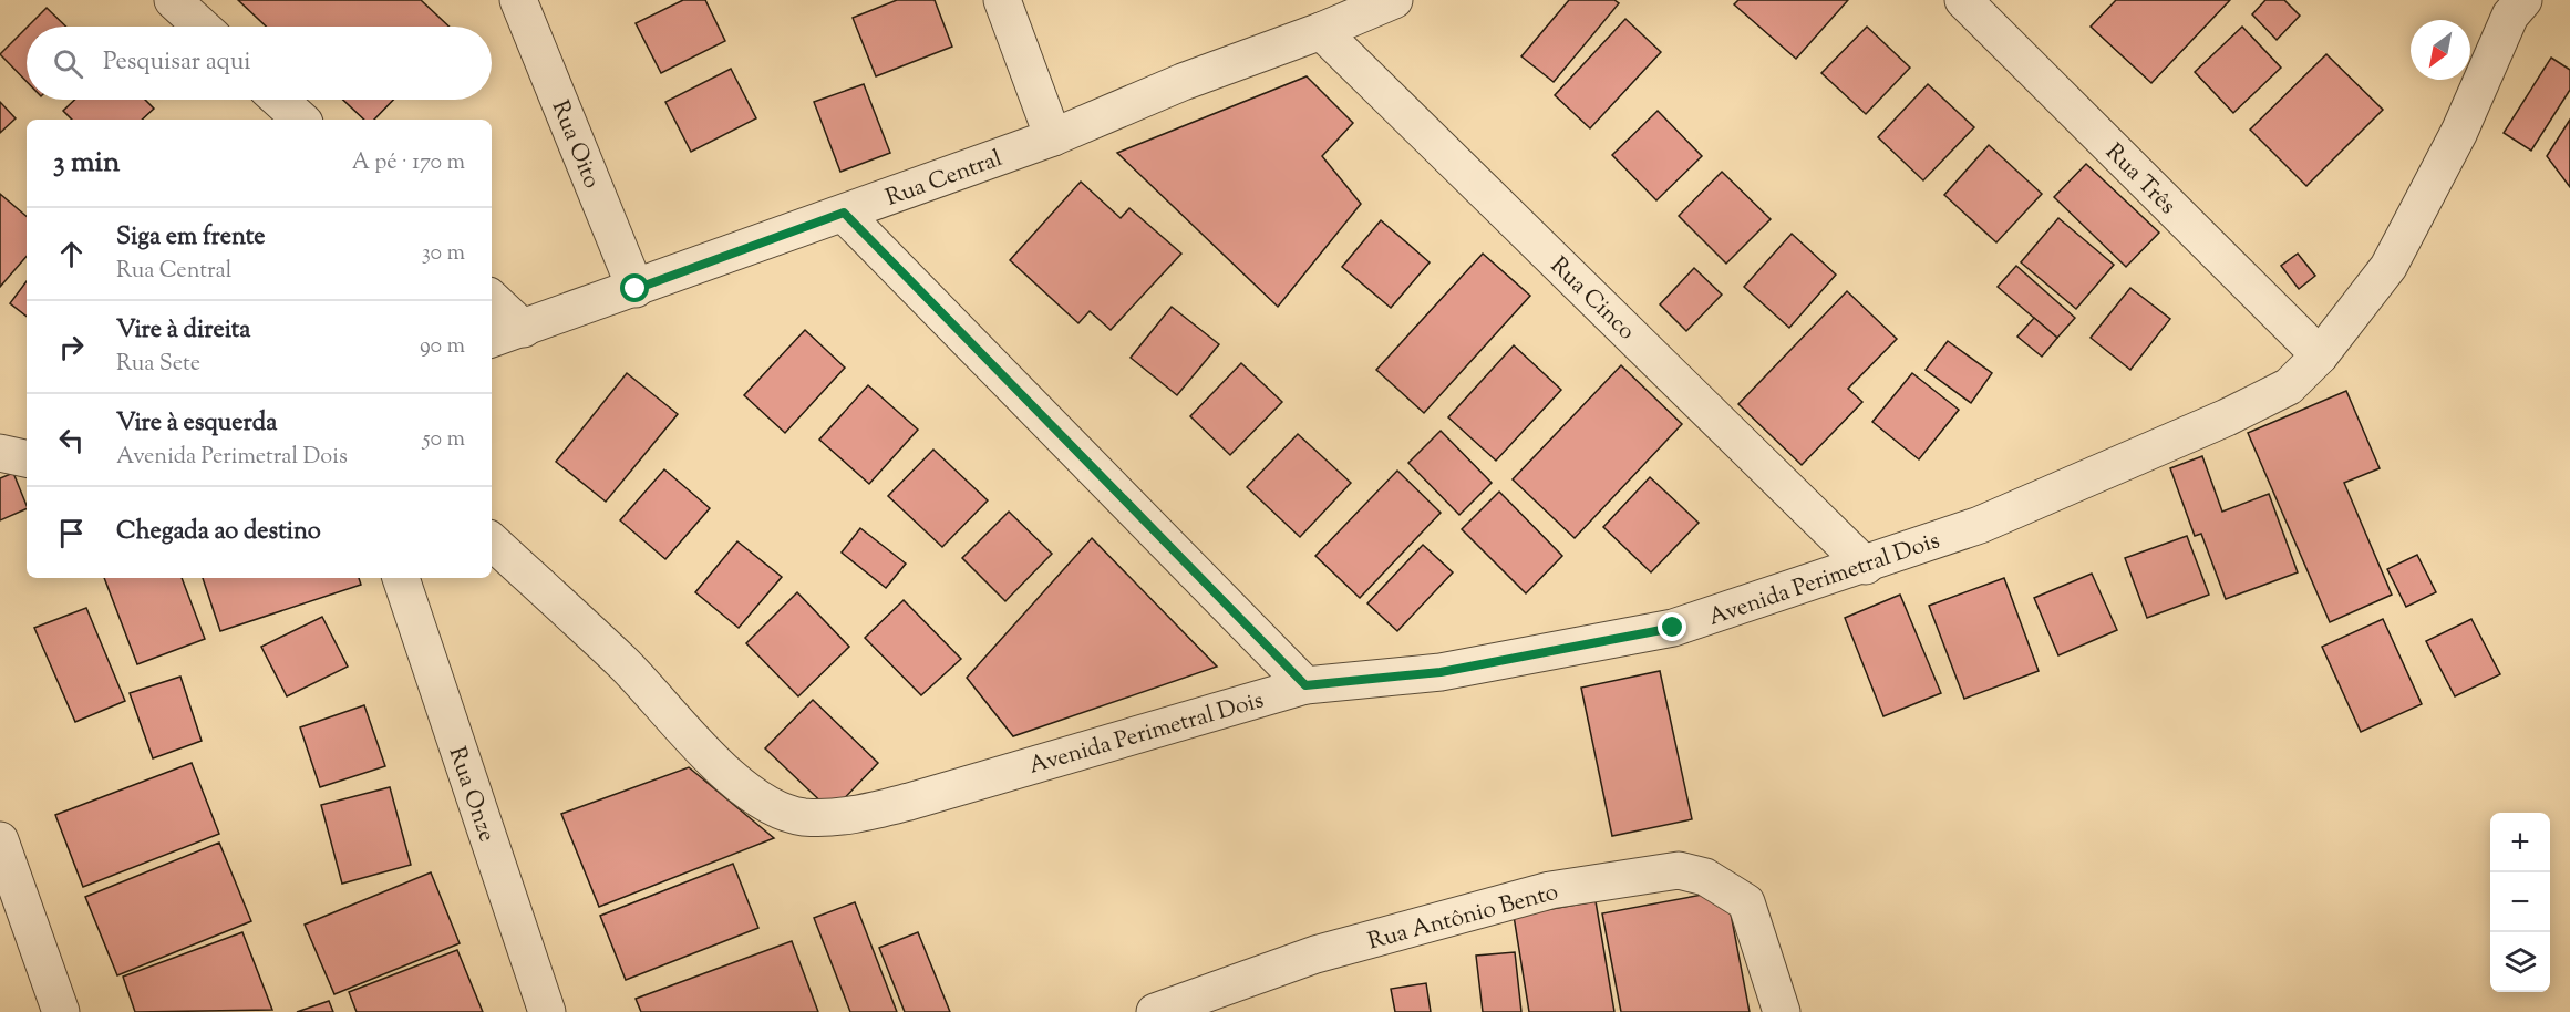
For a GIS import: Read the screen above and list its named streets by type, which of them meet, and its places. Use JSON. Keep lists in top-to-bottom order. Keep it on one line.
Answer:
{"streets":{"street":["Rua Oito","Rua Central","Rua Três","Rua Cinco","Avenida Perimetral Dois","Rua Onze","Rua Antônio Bento"]},"crossings":[["Rua Oito","Rua Central"],["Rua Central","Rua Cinco"],["Rua Três","Avenida Perimetral Dois"],["Rua Cinco","Avenida Perimetral Dois"]],"north":"bottom left","page":{"search":"Pesquisar aqui","heading":["3 min","A pé · 170 m"],"list":[["Siga em frente","Rua Central","30 m"],["Vire à direita","Rua Sete","90 m"],["Vire à esquerda","Avenida Perimetral Dois","50 m"],"Chegada ao destino"],"map_buttons":["+","−"]}}
